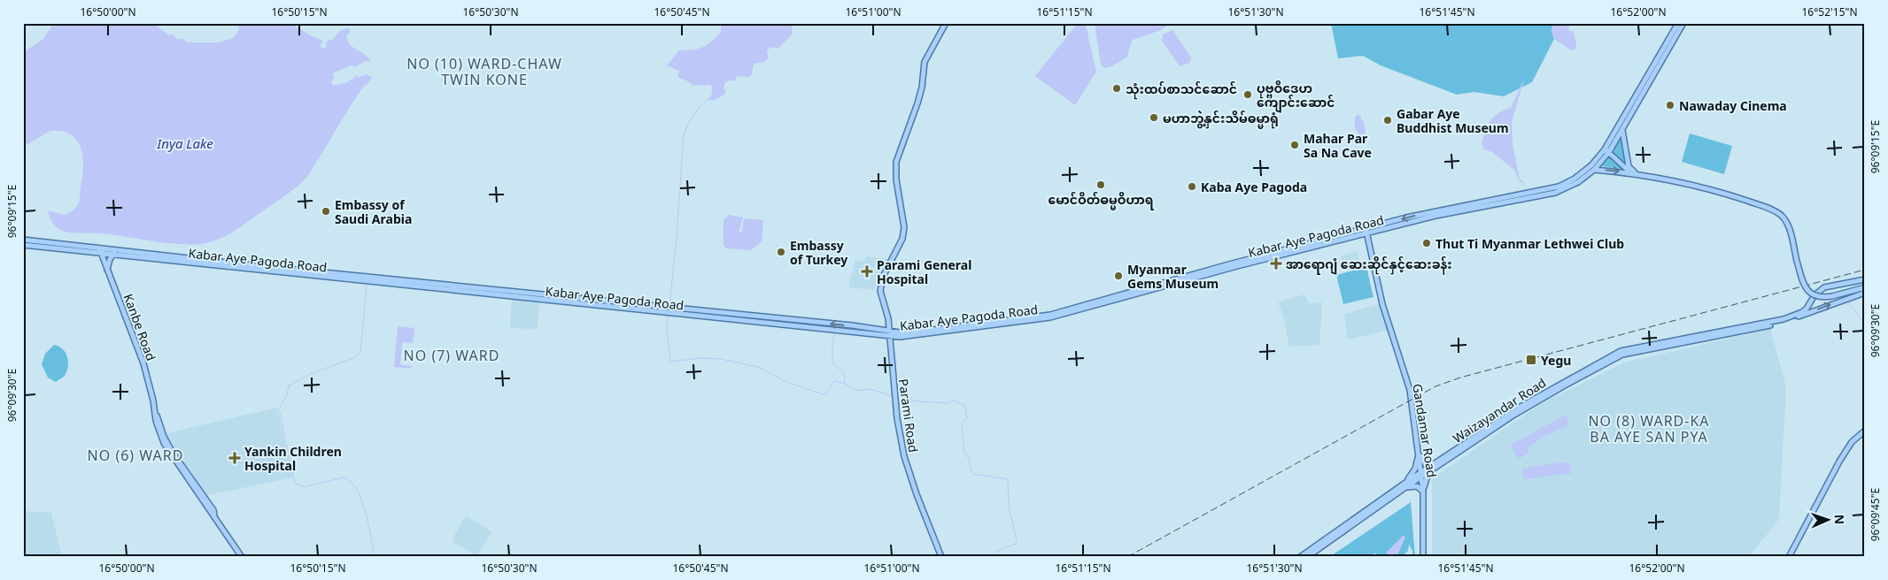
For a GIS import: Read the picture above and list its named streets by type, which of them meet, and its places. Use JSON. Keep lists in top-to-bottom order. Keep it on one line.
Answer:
{"streets":{"main road":["Kabar Aye Pagoda Road","Kanbe Road","Waizayandar Road","Parami Road","Gandamar Road"]},"crossings":[["Kabar Aye Pagoda Road","Kanbe Road"],["Kabar Aye Pagoda Road","Parami Road"],["Kabar Aye Pagoda Road","Gandamar Road"],["Waizayandar Road","Gandamar Road"]],"districts":["NO (10) WARD-CHAW TWIN KONE","NO (7) WARD","NO (8) WARD-KA BA AYE SAN PYA","NO (6) WARD"],"water":["Inya Lake"],"places":{"other":["သုံးထပ်စာသင်ဆောင်","ပုဗ္ဗဝိဒေဟ ကျောင်းဆောင်","Nawaday Cinema","မဟာဘွဲ့နှင်းသိမ်ဓမ္မာရုံ","Gabar Aye Buddhist Museum","Mahar Par Sa Na Cave","မောင်ဝိတ်ဓမ္မဝိဟာရ","Kaba Aye Pagoda","Embassy of Saudi Arabia","Thut Ti Myanmar Lethwei Club","Embassy of Turkey","Myanmar Gems Museum"],"health":["အာရောဂျံ ဆေးဆိုင်နှင့်ဆေးခန်း","Parami General Hospital","Yankin Children Hospital"],"transit":["Yegu"]},"north":"right","coordinates":["16°50'00\"N","16°50'15\"N","16°50'30\"N","16°50'45\"N","16°51'00\"N","16°51'15\"N","16°51'30\"N","16°51'45\"N","16°52'00\"N","16°52'15\"N","96°09'15\"E","96°09'30\"E","96°09'45\"E"]}
